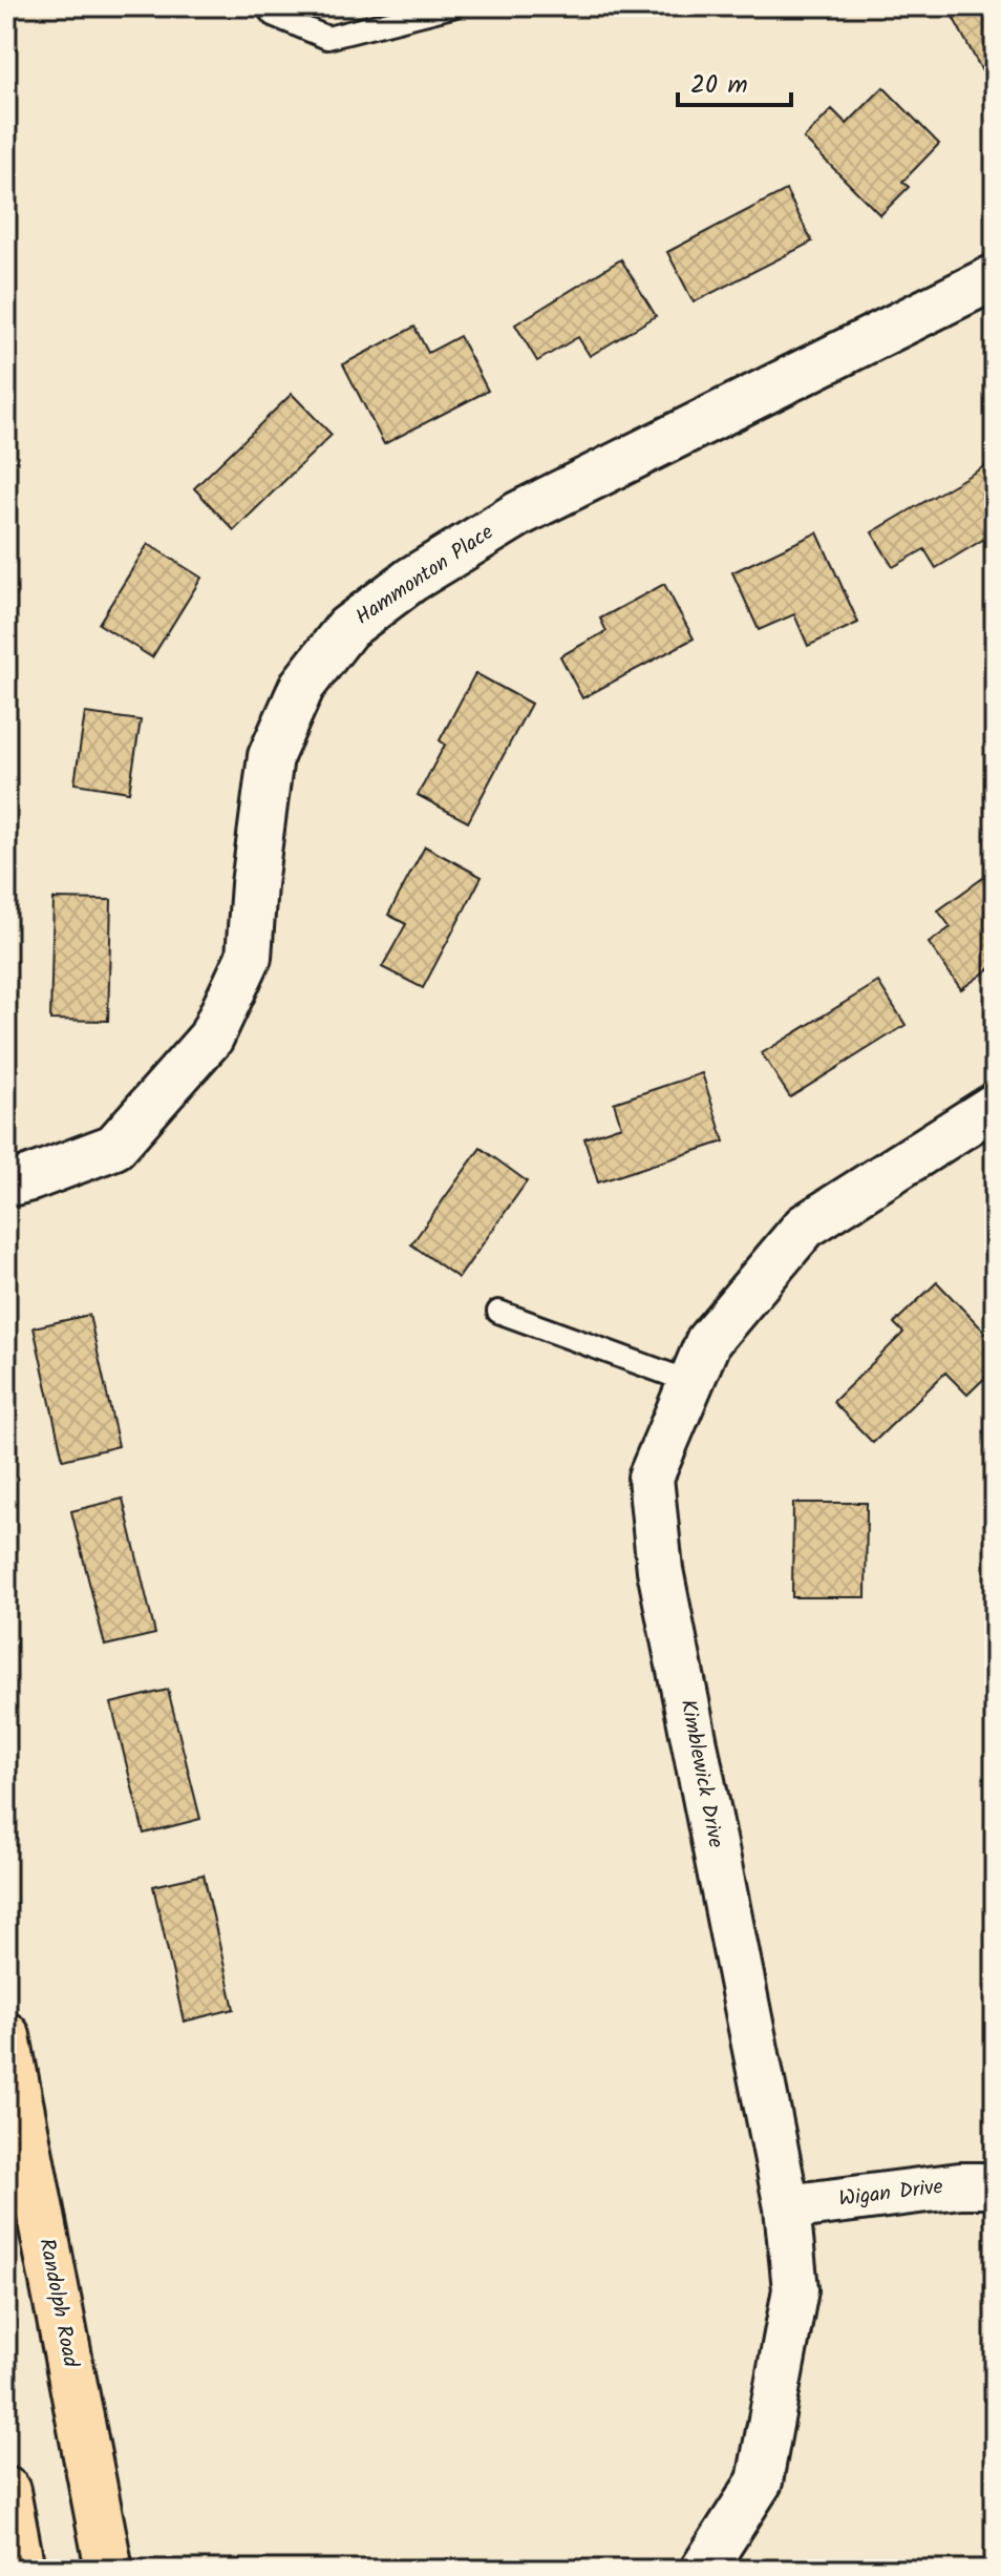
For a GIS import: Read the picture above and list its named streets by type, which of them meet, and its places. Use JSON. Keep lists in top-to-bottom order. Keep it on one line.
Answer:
{"streets":{"main road":["Randolph Road"],"street":["Hammonton Place","Kimblewick Drive","Wigan Drive"]},"crossings":[["Kimblewick Drive","Wigan Drive"]],"scale_bar":"20 m"}
